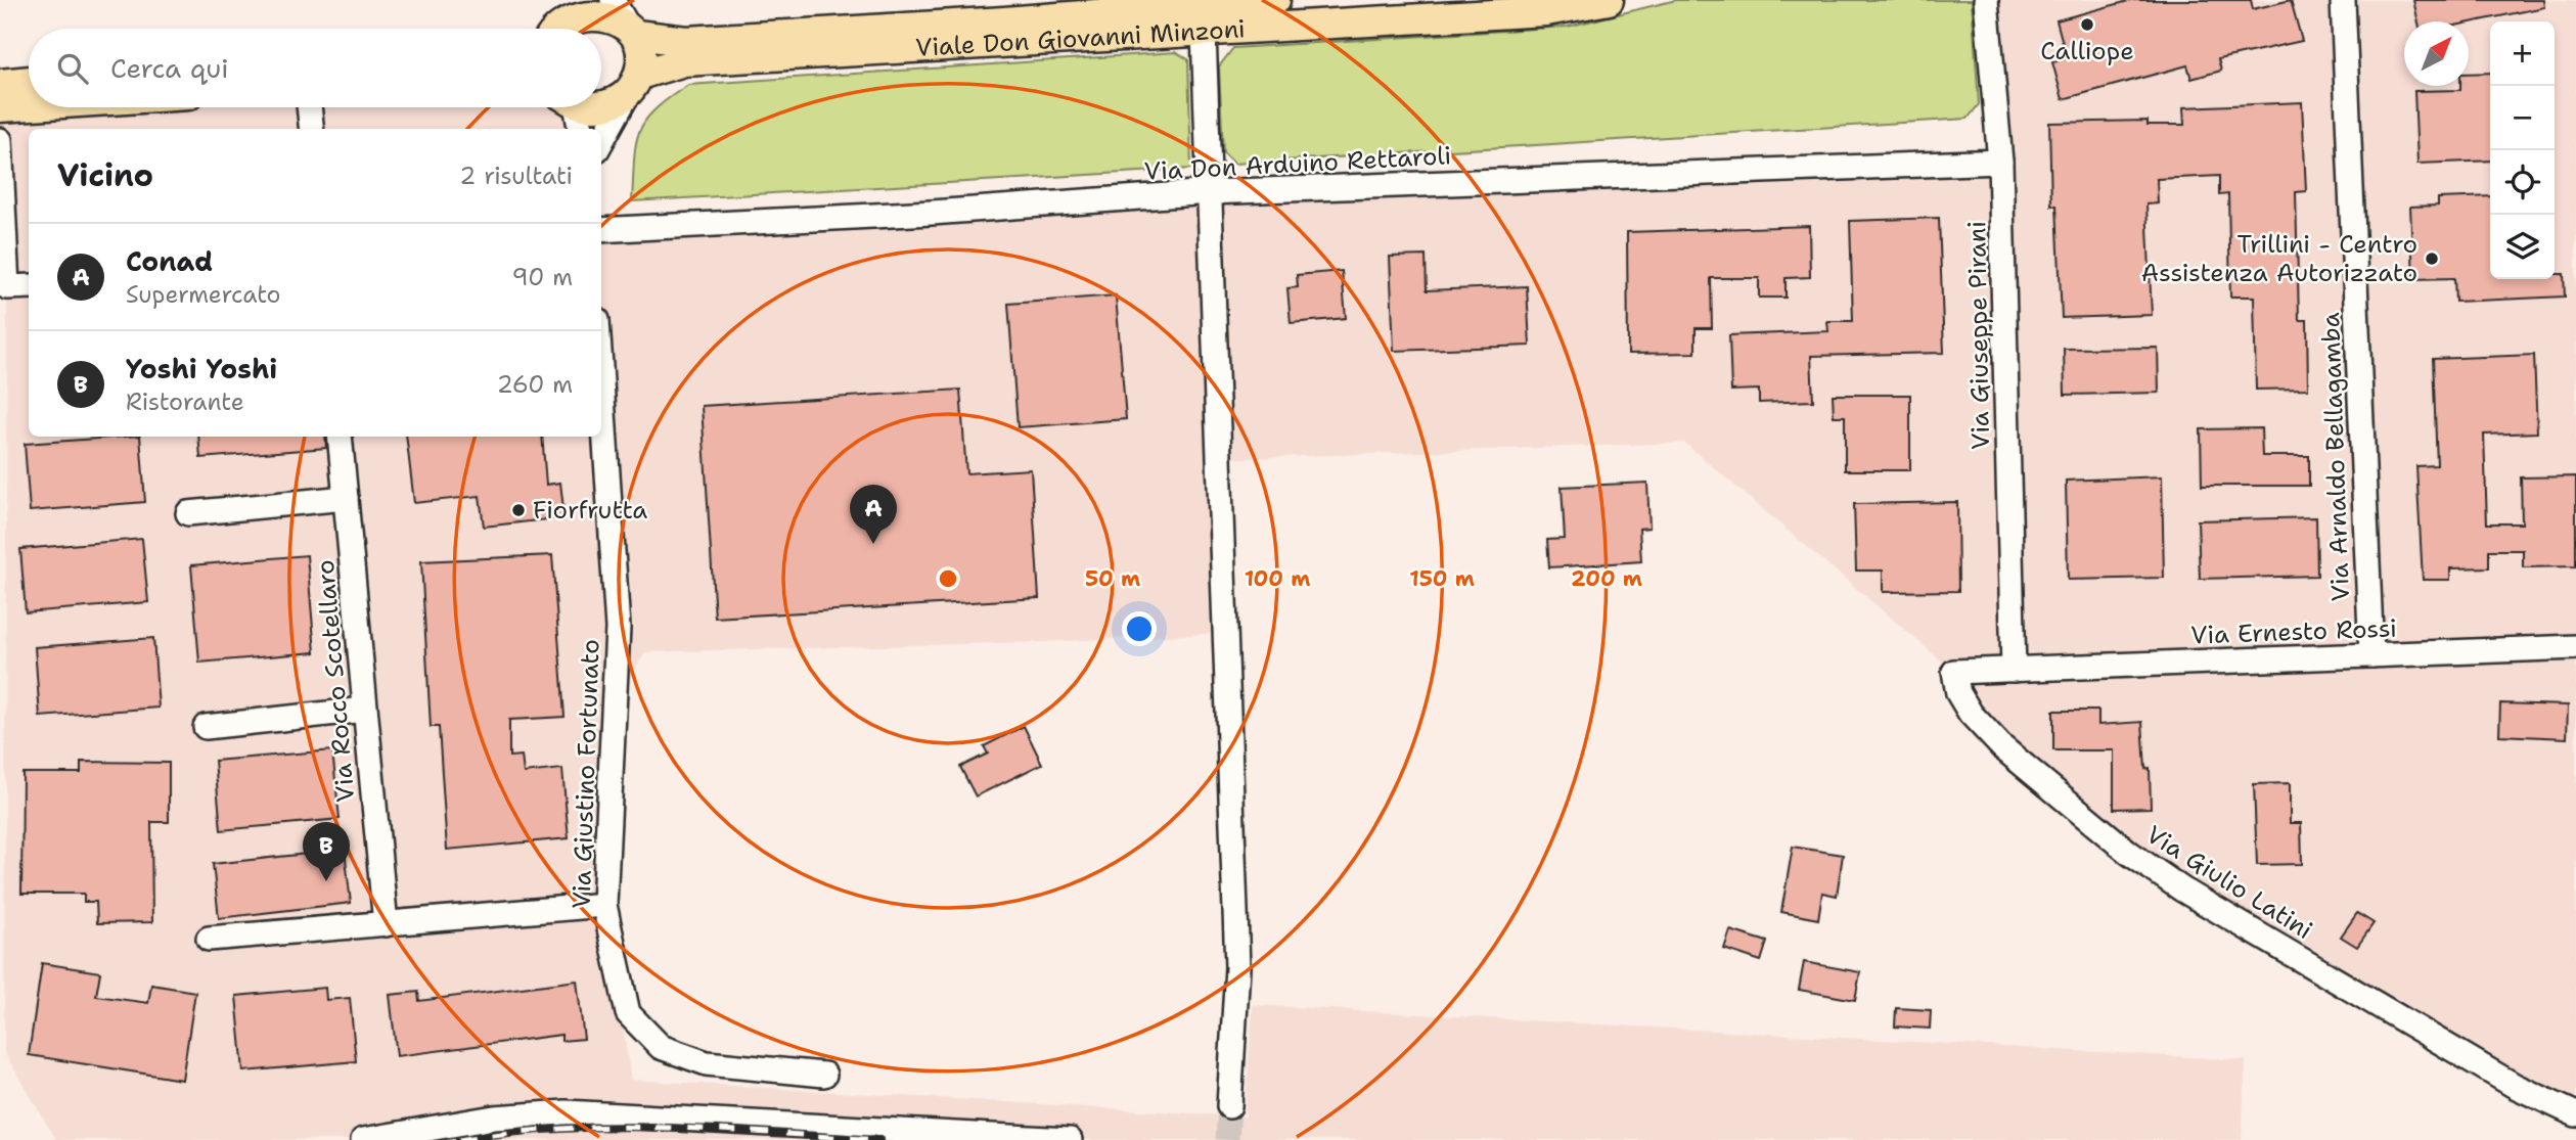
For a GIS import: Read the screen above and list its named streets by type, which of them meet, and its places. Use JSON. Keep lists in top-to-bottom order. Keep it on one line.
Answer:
{"streets":{"main road":["Viale Don Giovanni Minzoni"],"street":["Via Don Arduino Rettaroli","Via Giuseppe Pirani","Via Arnaldo Bellagamba","Via Ernesto Rossi","Via Rocco Scotellaro","Via Giustino Fortunato","Via Giulio Latini"]},"crossings":[["Via Don Arduino Rettaroli","Via Giuseppe Pirani"],["Via Giuseppe Pirani","Via Ernesto Rossi"],["Via Giuseppe Pirani","Via Giulio Latini"],["Via Arnaldo Bellagamba","Via Ernesto Rossi"],["Via Ernesto Rossi","Via Giulio Latini"]],"places":["Calliope","Trillini - Centro Assistenza Autorizzato","Fiorfrutta"],"north":"top right","page":{"map_buttons":["+","−"],"search":"Cerca qui","heading":["Vicino","2 risultati"],"list":[{"mark":"A","name":"Conad","note":"Supermercato","value":"90 m"},{"mark":"B","name":"Yoshi Yoshi","note":"Ristorante","value":"260 m"}],"pins":["A","B"]},"rings":["50 m","100 m","150 m","200 m"]}
